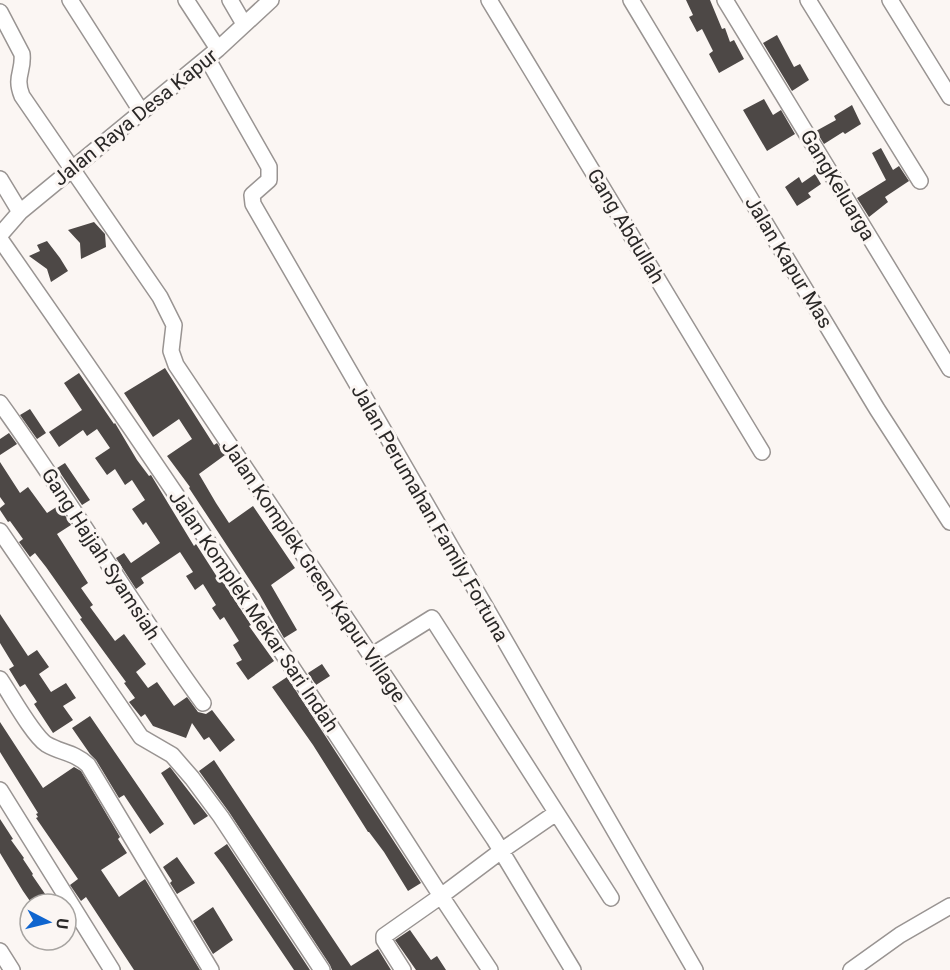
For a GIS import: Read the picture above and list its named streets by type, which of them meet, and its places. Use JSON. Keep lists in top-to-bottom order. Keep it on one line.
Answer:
{"streets":{"street":["Jalan Raya Desa Kapur","GangKeluarga","Gang Abdullah","Jalan Kapur Mas","Jalan Perumahan Family Fortuna","Gang Hajjah Syamsiah","Jalan Komplek Green Kapur Village","Jalan Komplek Mekar Sari Indah"]},"crossings":[["Jalan Raya Desa Kapur","Jalan Perumahan Family Fortuna"],["Jalan Raya Desa Kapur","Jalan Komplek Green Kapur Village"],["Jalan Raya Desa Kapur","Jalan Komplek Mekar Sari Indah"]],"north":"right"}
